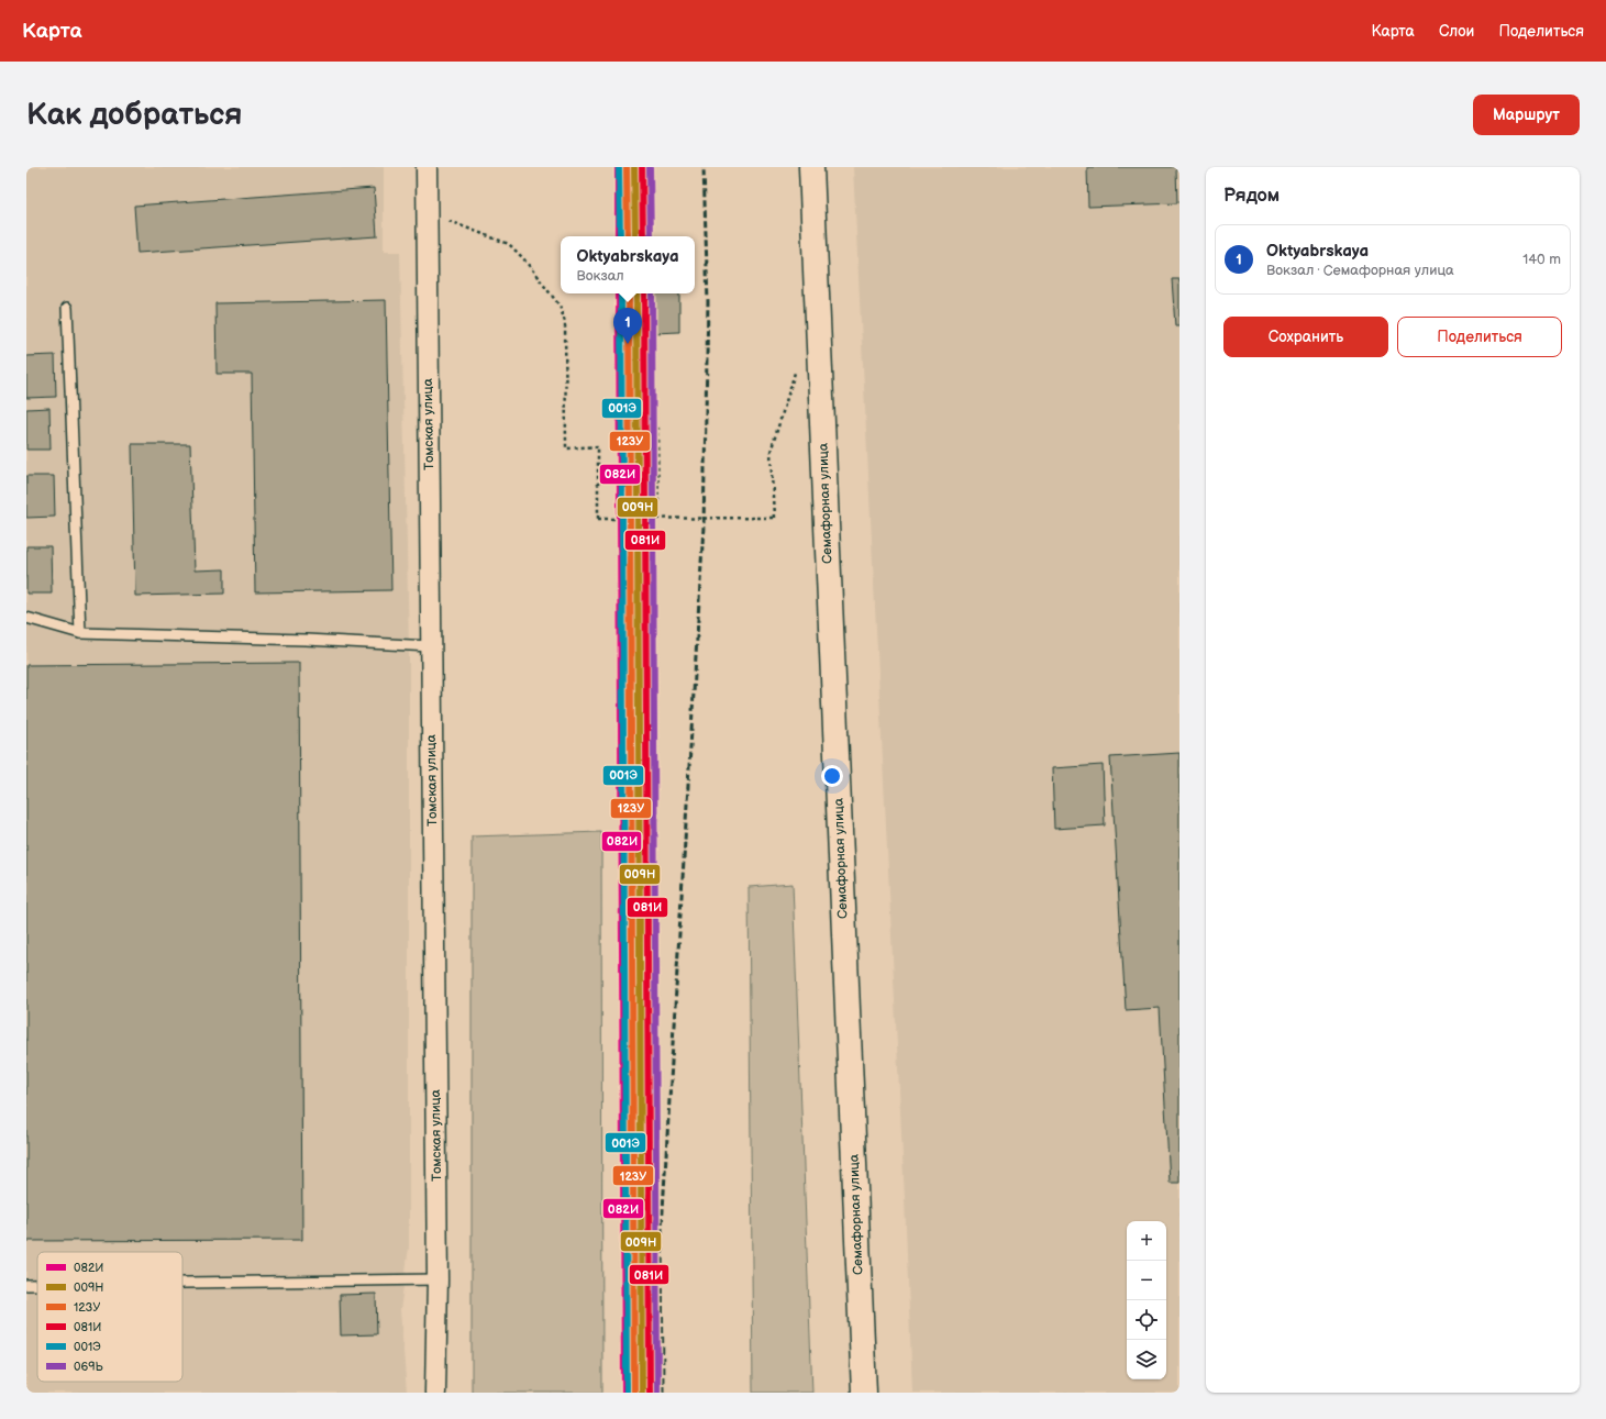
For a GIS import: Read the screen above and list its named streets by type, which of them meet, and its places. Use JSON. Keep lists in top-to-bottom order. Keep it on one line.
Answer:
{"streets":{"highway":["Семафорная улица"],"street":["Томская улица"]},"lines":["transit line 082И","transit line 009Н","transit line 123У","transit line 081И","transit line 001Э","transit line 069Ь"],"legend":["082И","009Н","123У","081И","001Э","069Ь"],"page":{"header":"Карта","nav":["Карта","Слои","Поделиться"],"buttons":["Маршрут",["Сохранить","Поделиться"]],"title":"Как добраться","heading":"Рядом","list":[{"mark":"1","name":"Oktyabrskaya","note":"Вокзал · Семафорная улица","value":"140 m"}],"popup":["Oktyabrskaya","Вокзал"],"pins":"1","map_buttons":["+","−"]}}
